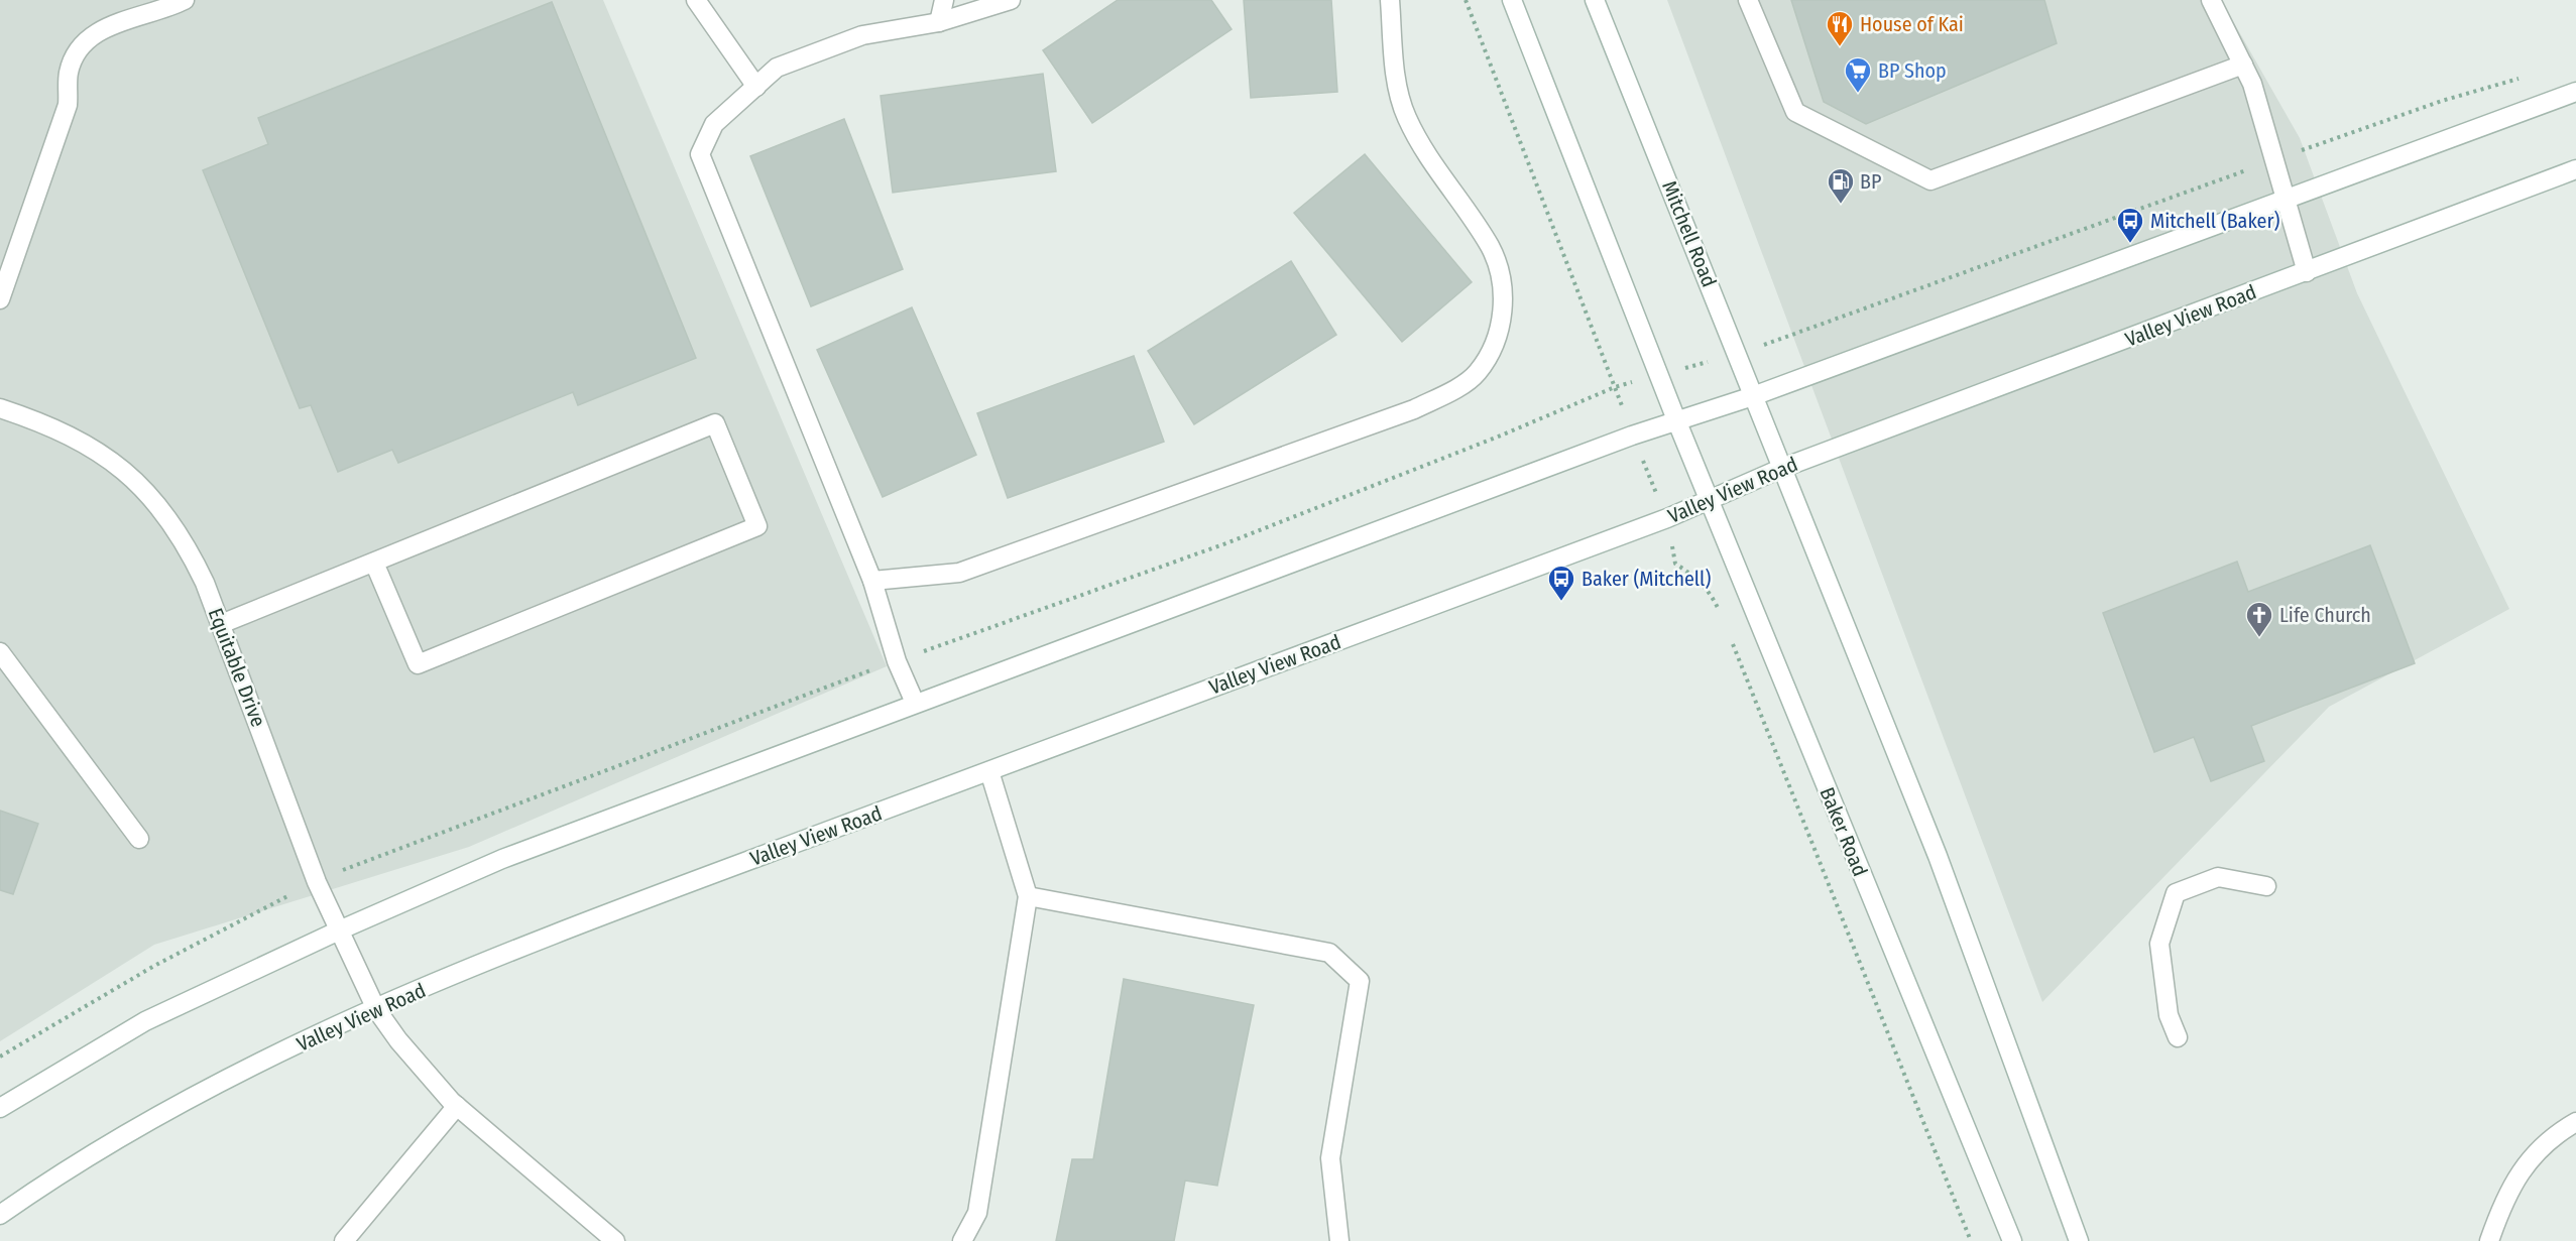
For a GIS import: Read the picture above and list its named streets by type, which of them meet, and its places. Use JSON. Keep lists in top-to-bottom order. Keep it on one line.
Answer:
{"streets":{"main road":["Mitchell Road","Valley View Road","Equitable Drive","Baker Road"]},"crossings":[["Mitchell Road","Valley View Road"],["Valley View Road","Equitable Drive"],["Valley View Road","Baker Road"]],"places":{"restaurant":["House of Kai"],"supermarket":["BP Shop"],"fuel station":["BP"],"bus stop":["Mitchell (Baker)","Baker (Mitchell)"],"church":["Life Church"]}}
